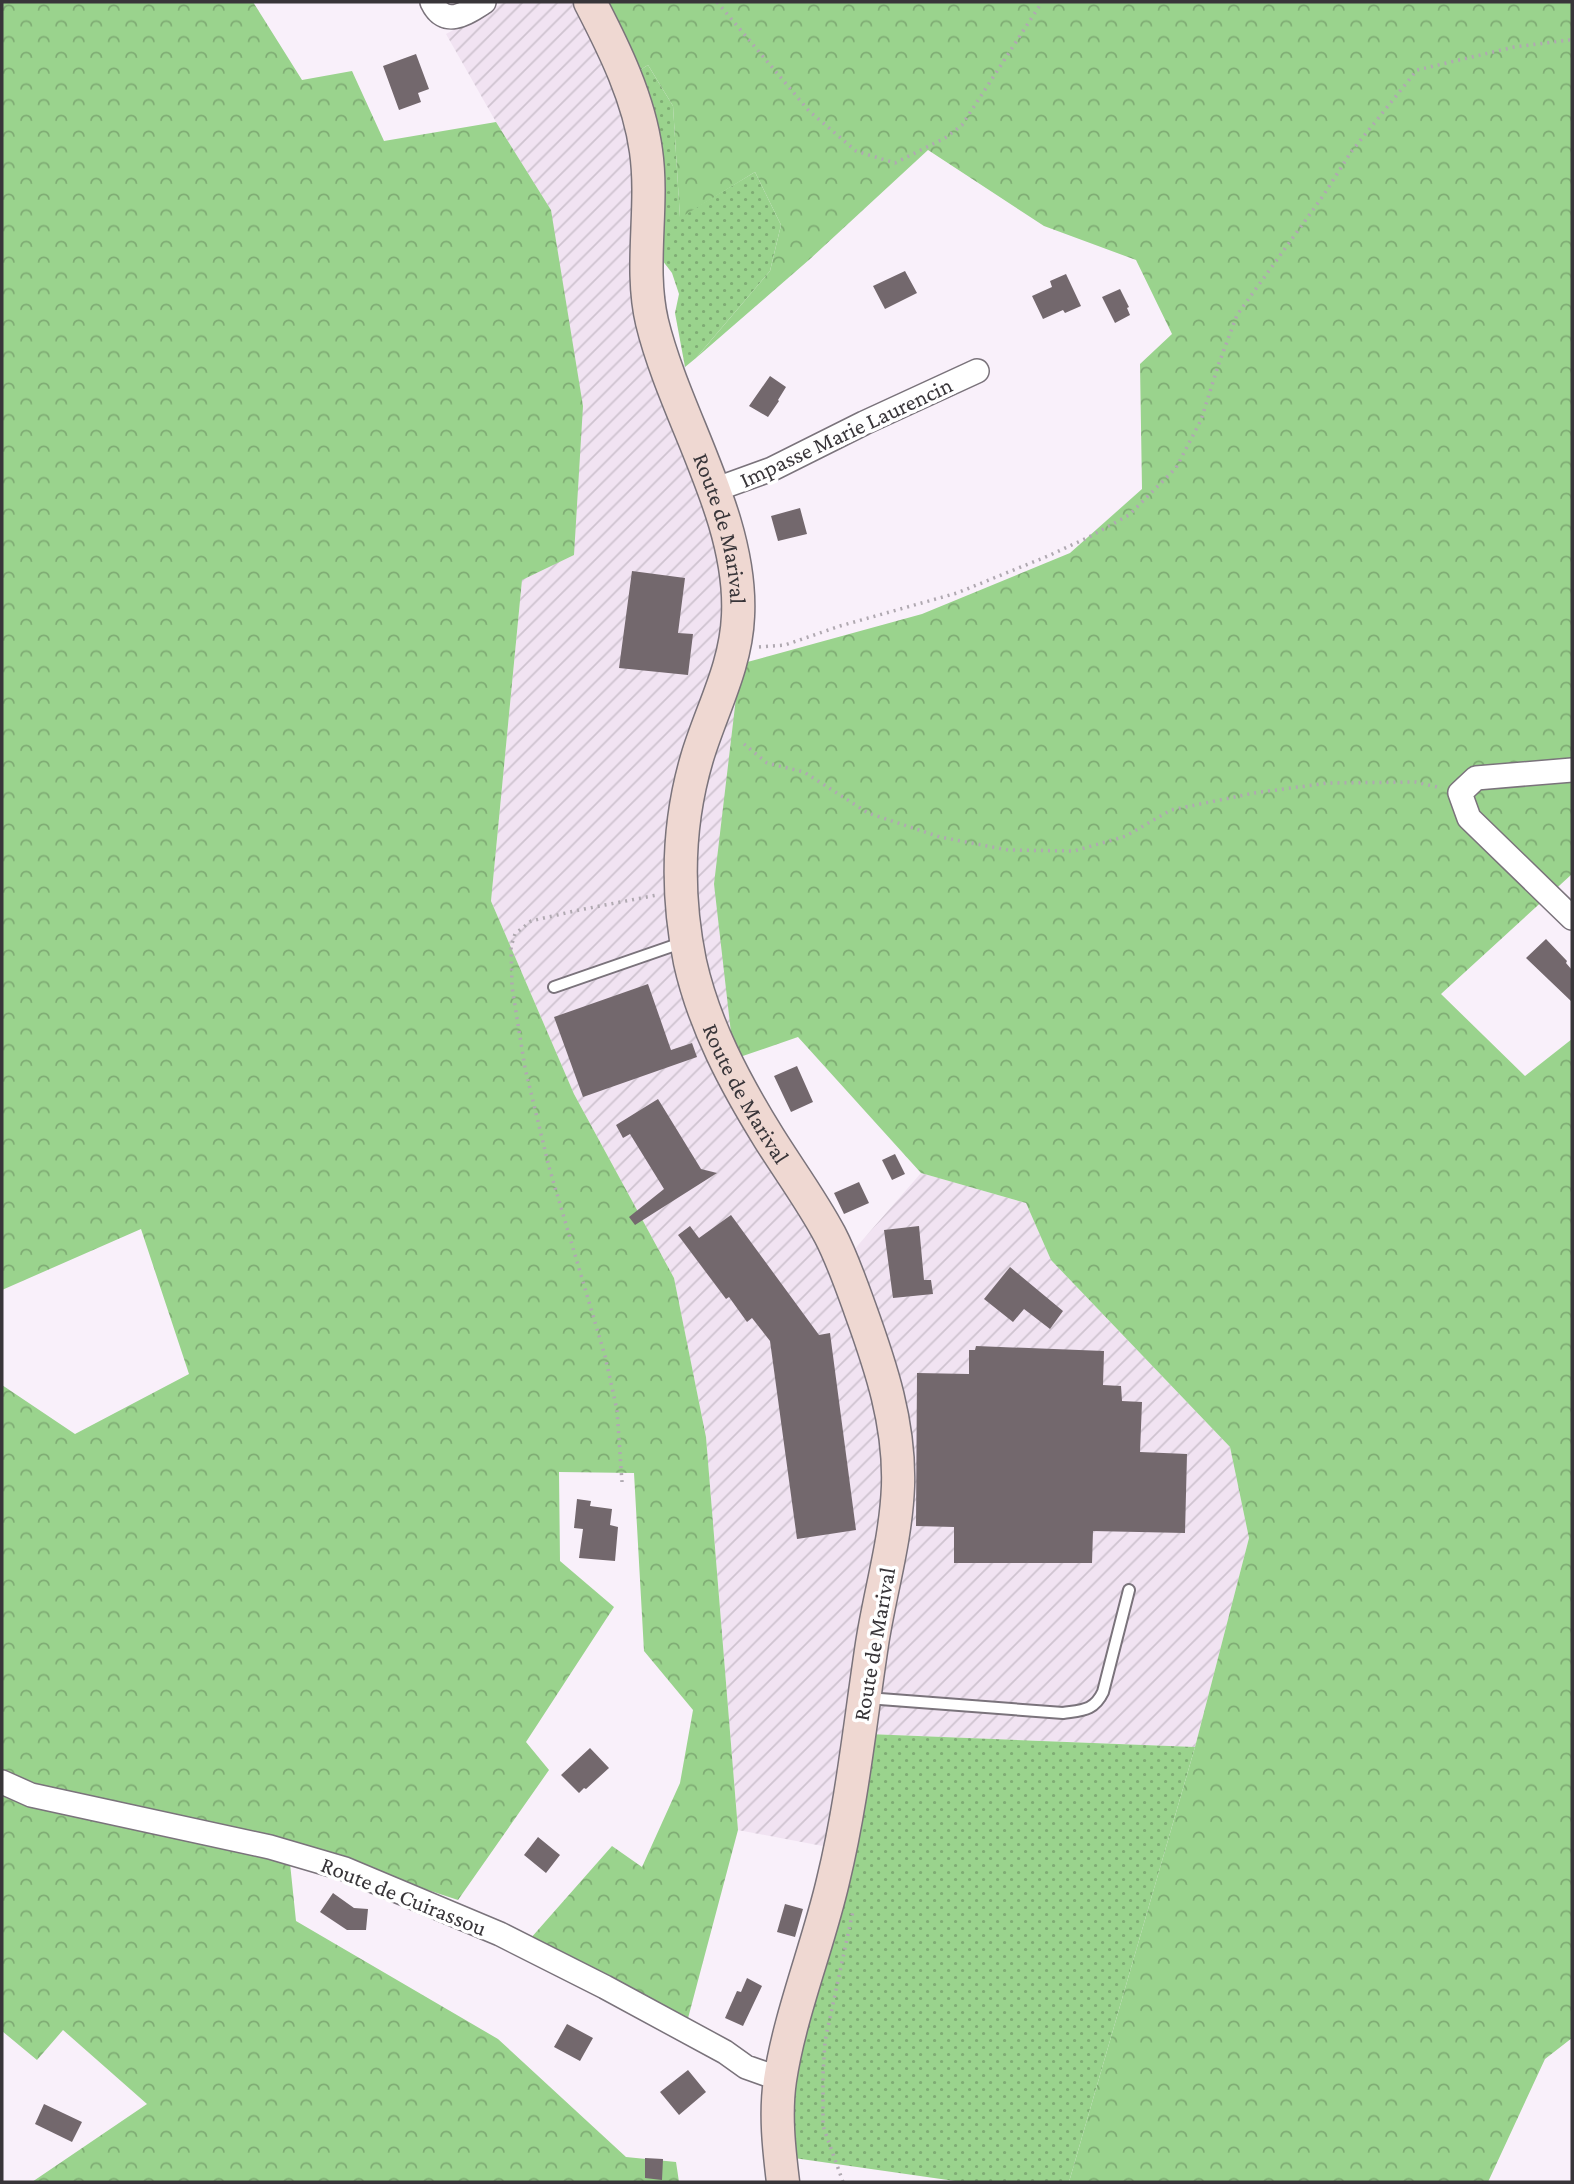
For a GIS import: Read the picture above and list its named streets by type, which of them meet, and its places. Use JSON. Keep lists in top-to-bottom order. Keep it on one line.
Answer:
{"streets":{"main road":["Route de Marival"],"street":["Impasse Marie Laurencin","Route de Cuirassou"]},"crossings":[["Impasse Marie Laurencin","Route de Marival"],["Route de Marival","Route de Cuirassou"]]}
